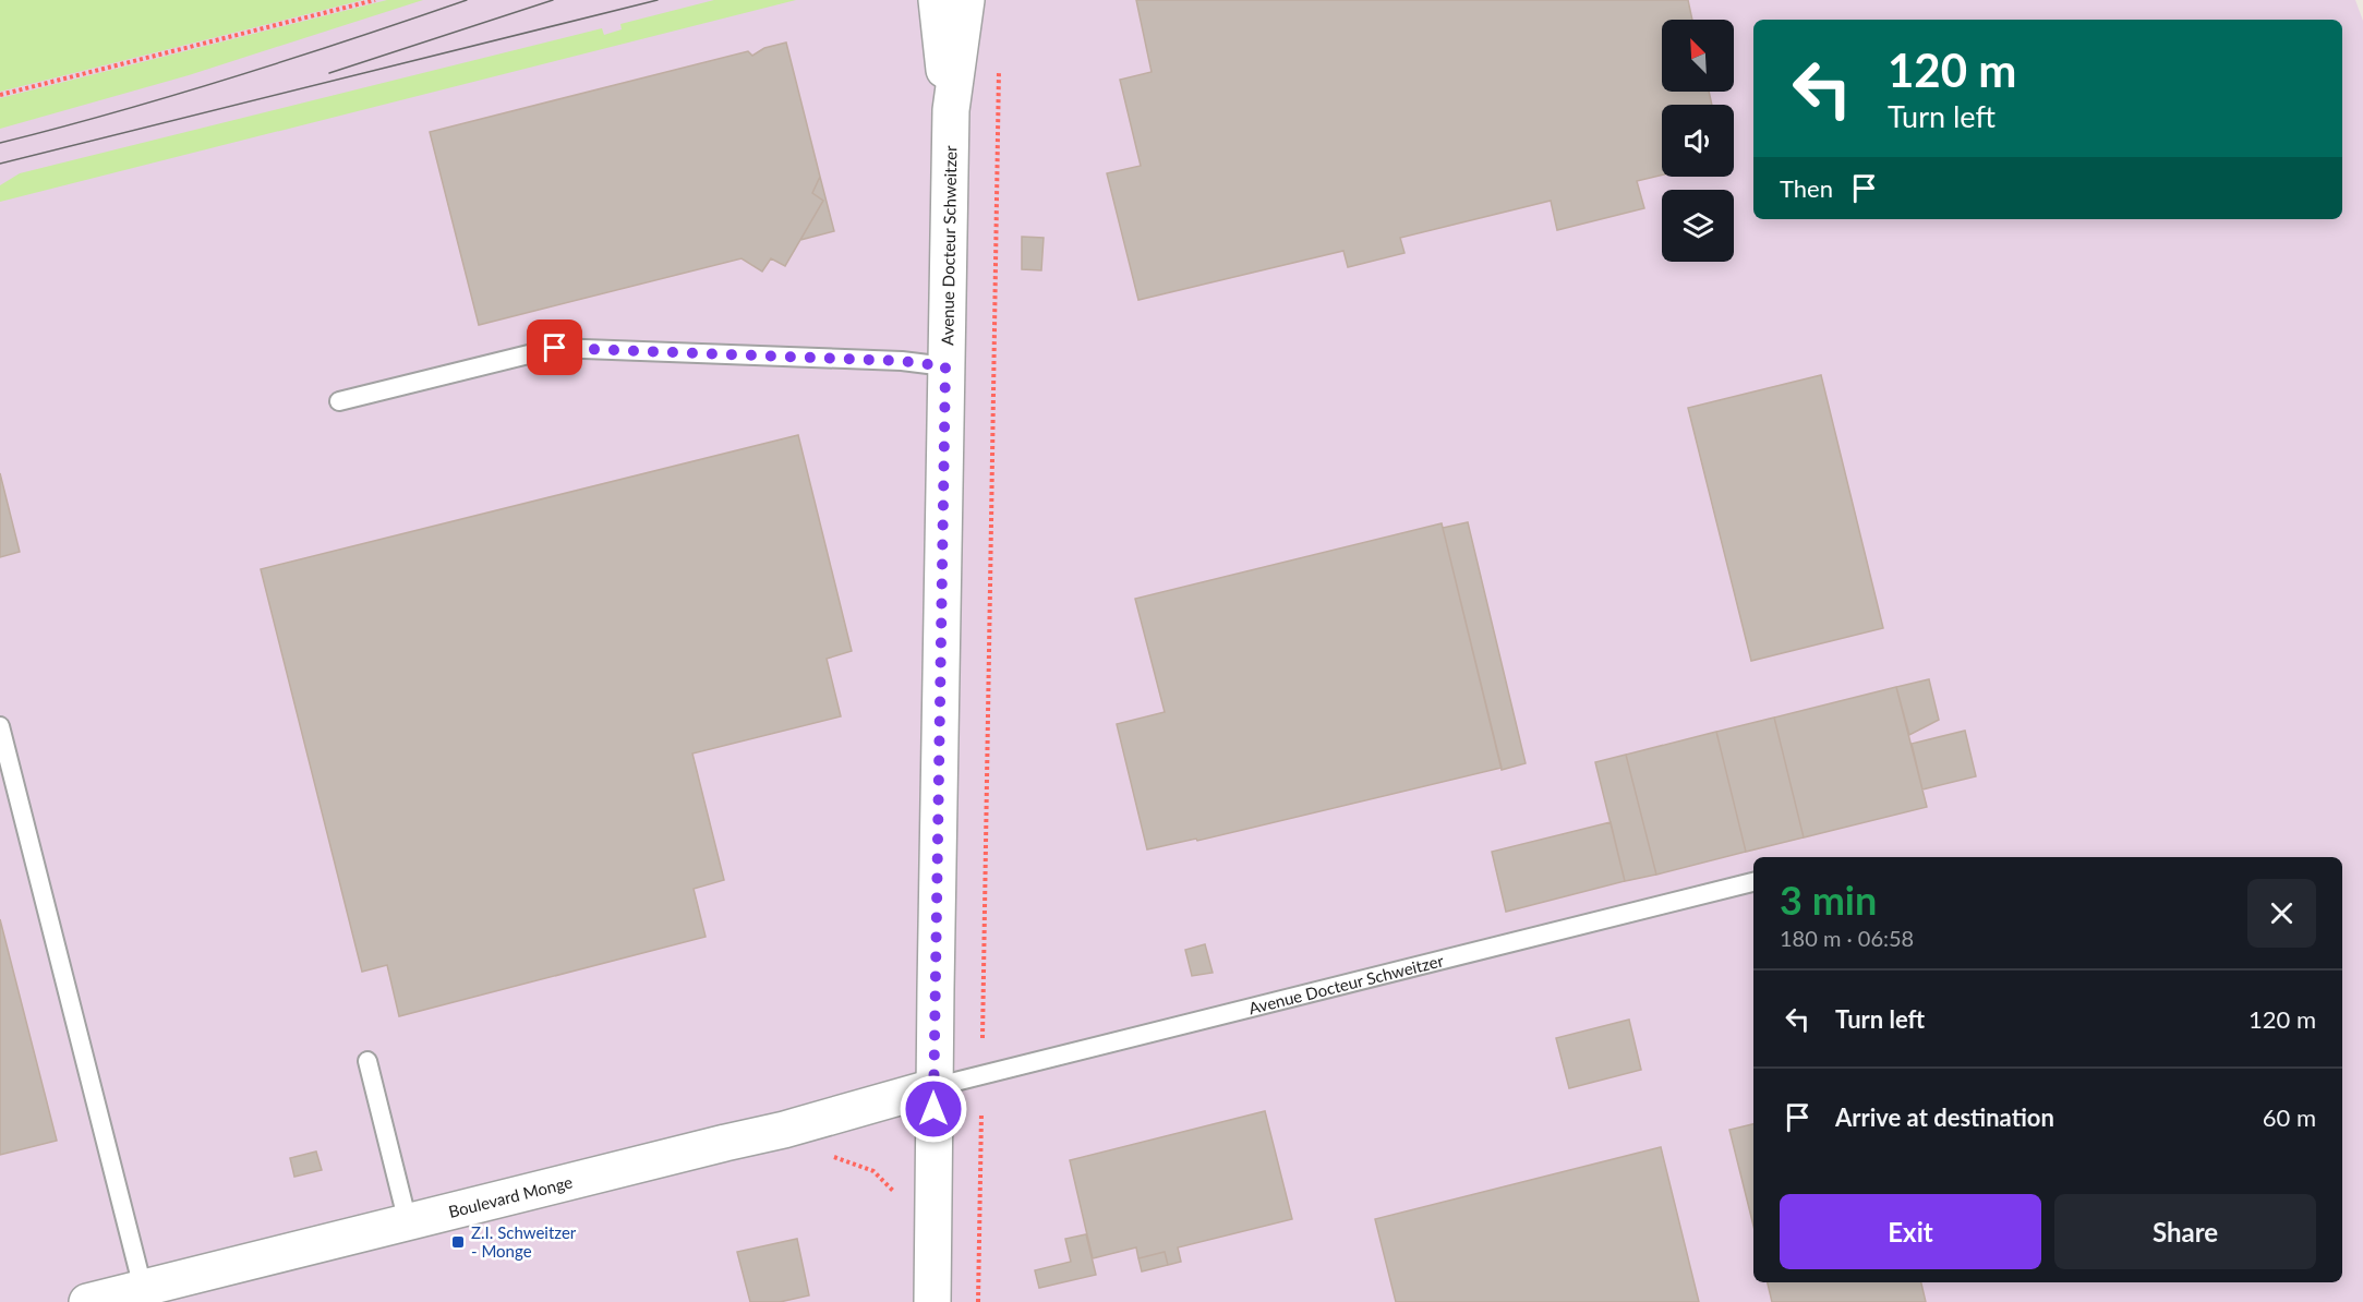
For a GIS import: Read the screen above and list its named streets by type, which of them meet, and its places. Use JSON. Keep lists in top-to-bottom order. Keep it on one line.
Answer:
{"streets":{"street":["Avenue Docteur Schweitzer","Boulevard Monge"]},"crossings":[["Avenue Docteur Schweitzer","Boulevard Monge"]],"places":{"transit":["Z.I. Schweitzer - Monge"]},"north":"top left","page":{"turn":["120 m","Turn left"],"then":"Then","heading":["3 min","180 m · 06:58"],"list":[{"name":"Turn left","value":"120 m"},{"name":"Arrive at destination","value":"60 m"}],"buttons":["Exit","Share"]}}
